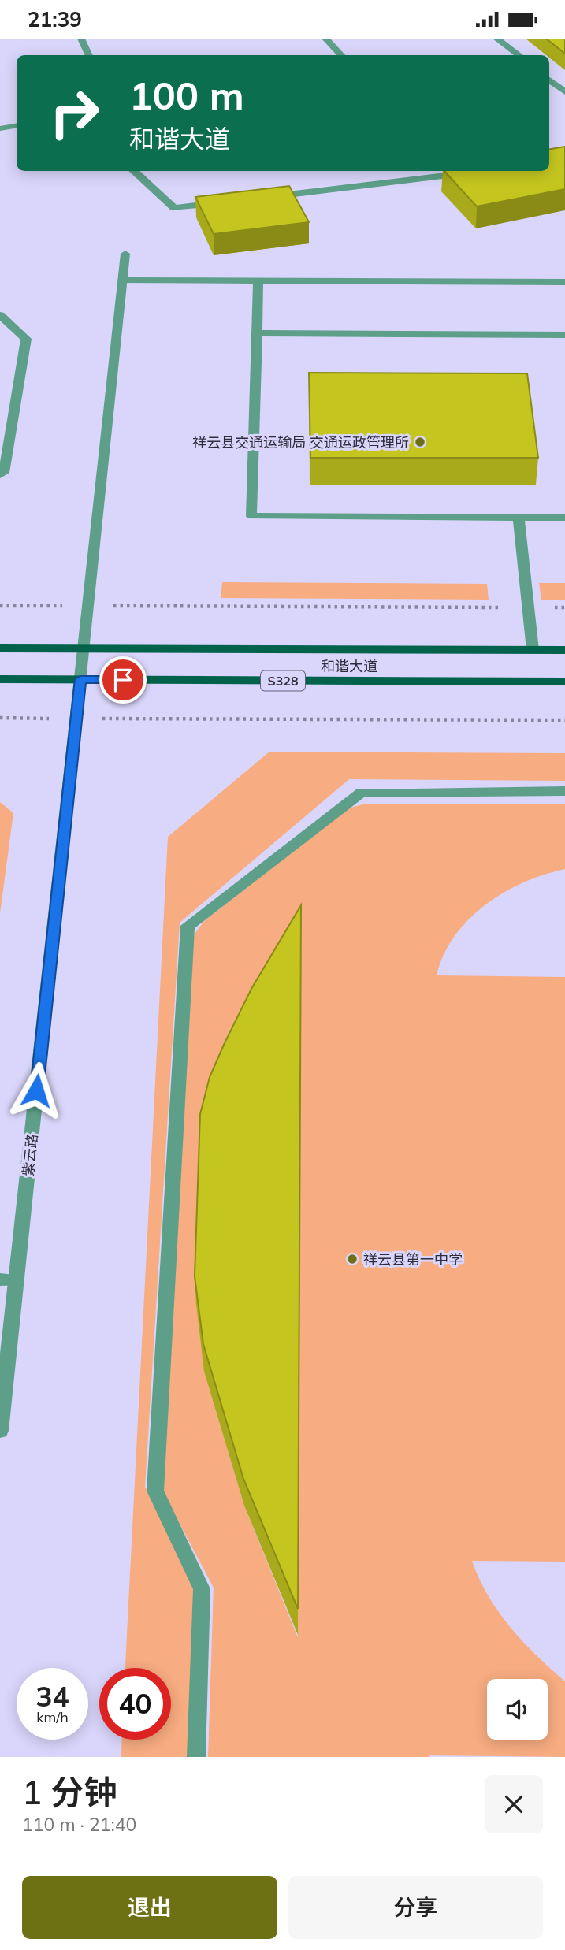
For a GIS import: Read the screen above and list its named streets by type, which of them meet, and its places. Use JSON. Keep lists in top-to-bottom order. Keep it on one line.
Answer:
{"streets":{"main road":["和谐大道","S328"],"street":["紫云路"]},"crossings":[["和谐大道","紫云路"]],"places":["祥云县交通运输局 交通运政管理所","祥云县第一中学"],"page":{"status":"21:39","turn":["100 m","和谐大道"],"speed":"34 km/h","limit":"40","heading":["1 分钟","110 m · 21:40"],"buttons":["退出","分享"]}}
